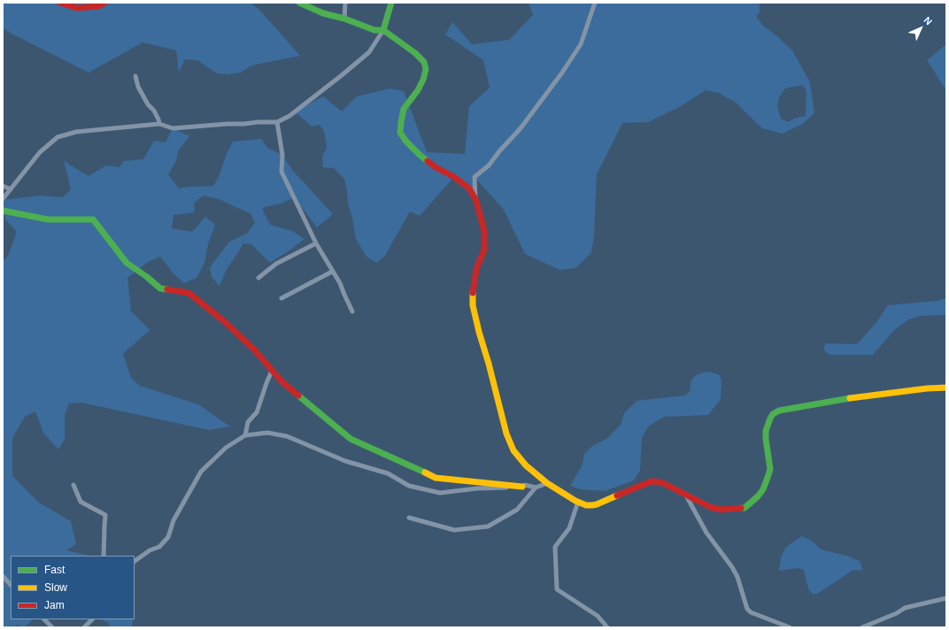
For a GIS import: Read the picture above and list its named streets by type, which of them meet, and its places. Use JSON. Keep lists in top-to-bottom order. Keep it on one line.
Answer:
{"legend":["Fast","Slow","Jam"],"north":"top right"}
